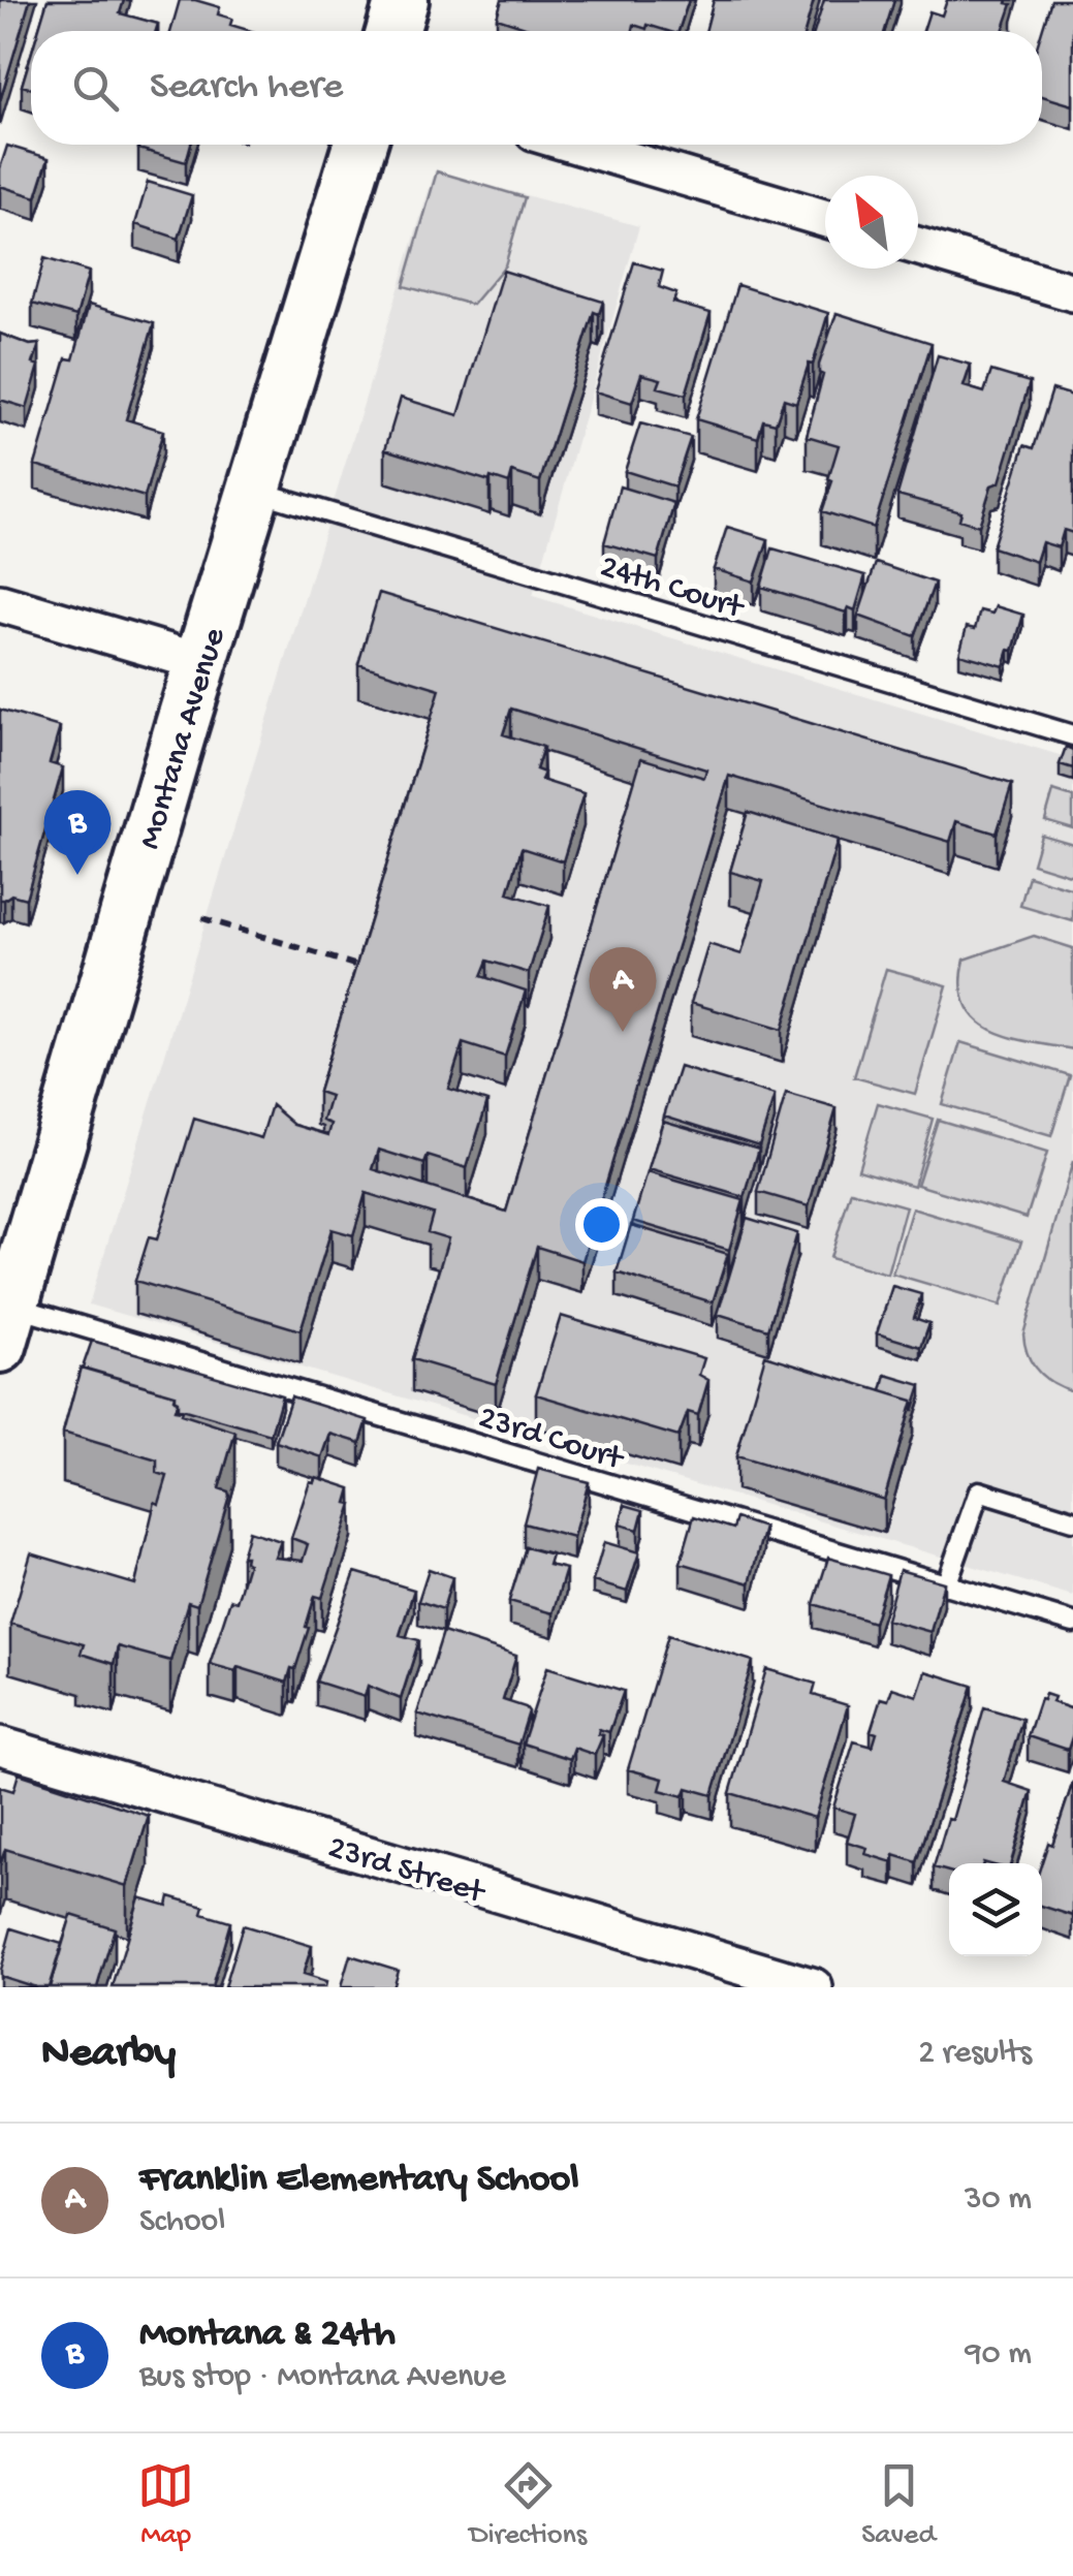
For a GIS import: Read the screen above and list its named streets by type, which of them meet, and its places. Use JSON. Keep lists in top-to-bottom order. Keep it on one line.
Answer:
{"streets":{"street":["Montana Avenue","23rd Street"],"lane":["24th Court","23rd Court"]},"crossings":[["24th Court","Montana Avenue"],["Montana Avenue","23rd Court"]],"north":"top left","page":{"search":"Search here","pins":["B","A"],"heading":["Nearby","2 results"],"list":[{"mark":"A","name":"Franklin Elementary School","note":"School","value":"30 m"},{"mark":"B","name":"Montana & 24th","note":"Bus stop · Montana Avenue","value":"90 m"}],"nav":["Map","Directions","Saved"]}}
